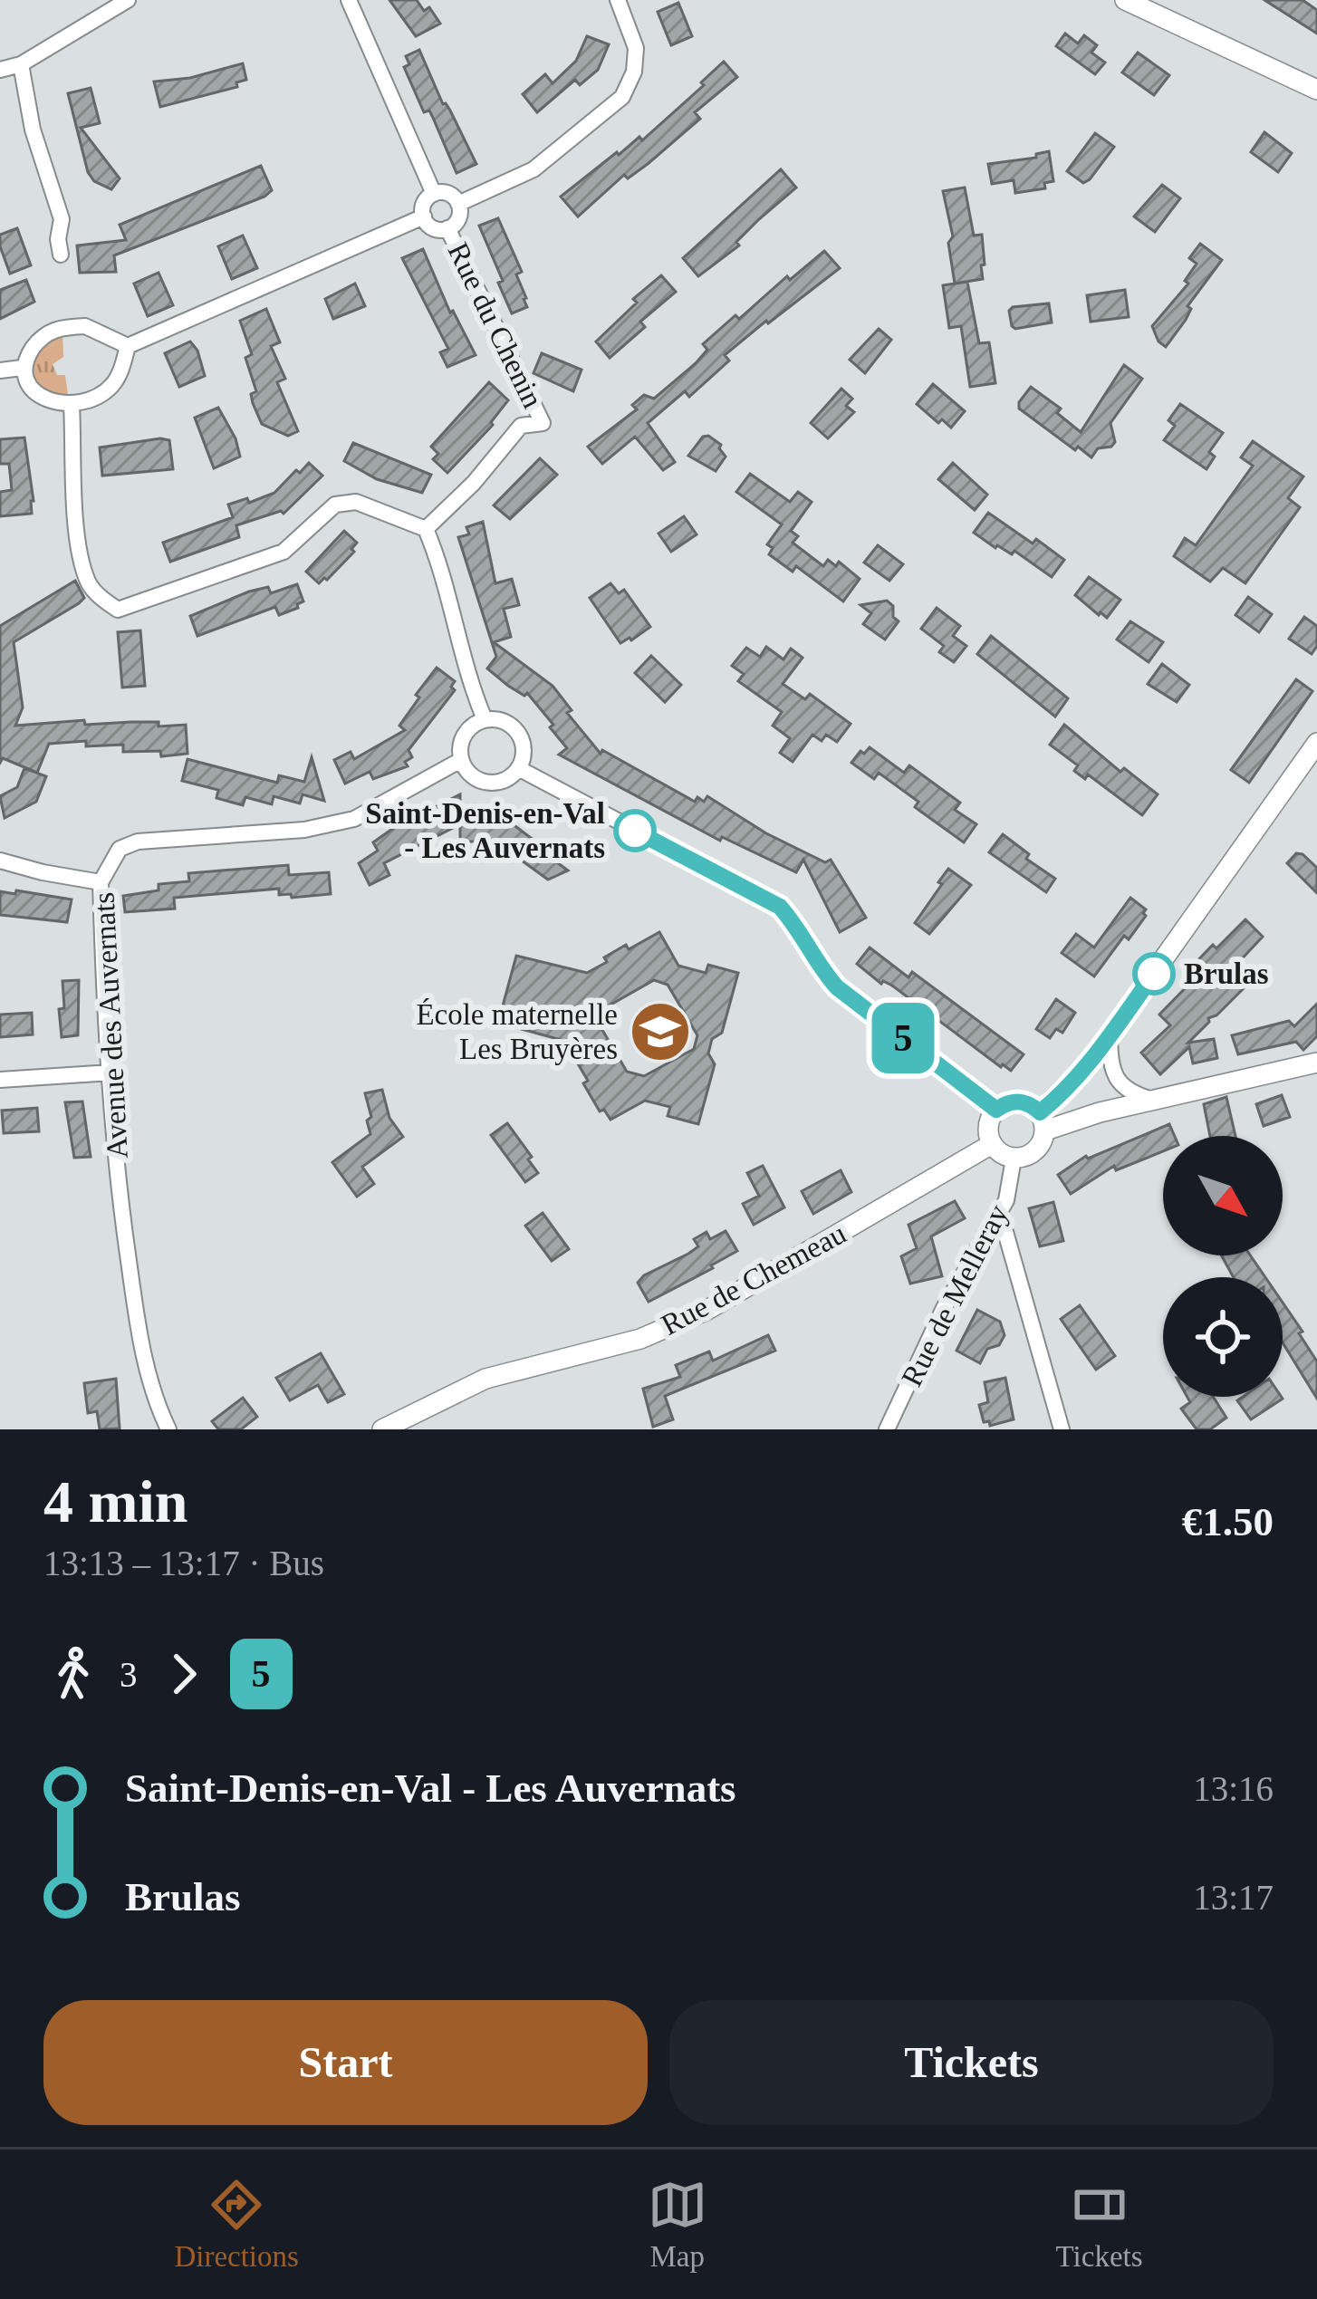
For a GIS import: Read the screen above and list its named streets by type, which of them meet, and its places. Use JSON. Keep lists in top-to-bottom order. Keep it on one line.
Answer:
{"streets":{"street":["Rue du Chenin","Avenue des Auvernats","Rue de Chemeau","Rue de Melleray"]},"crossings":[["Rue de Chemeau","Rue de Melleray"]],"places":{"other":["Saint-Denis-en-Val - Les Auvernats","Brulas"],"school or university":["École maternelle Les Bruyères"]},"lines":["bus line 5"],"north":"bottom right","page":{"on_map":"5","heading":["4 min","13:13 – 13:17 · Bus","€1.50"],"legs":["3","5"],"list":[{"name":"Saint-Denis-en-Val - Les Auvernats","value":"13:16"},{"name":"Brulas","value":"13:17"}],"buttons":["Start","Tickets"],"tabs":["Directions","Map","Tickets"]}}
